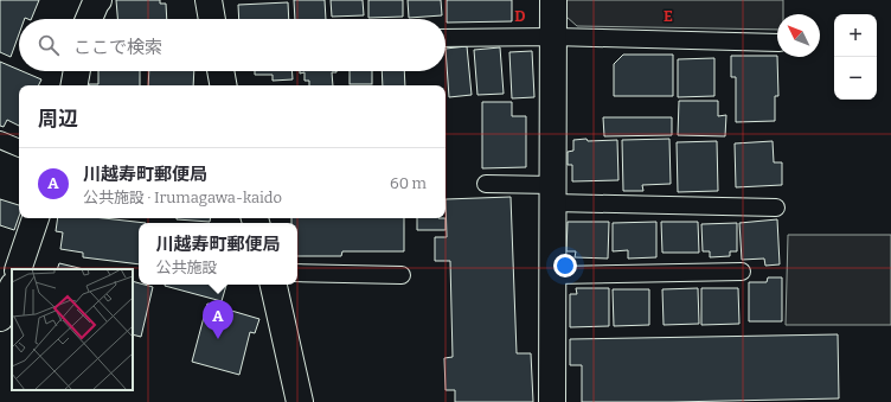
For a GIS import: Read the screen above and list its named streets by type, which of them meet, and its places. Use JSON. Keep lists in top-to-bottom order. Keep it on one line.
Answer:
{"north":"top left","page":{"map_buttons":["+","−"],"search":"ここで検索","heading":"周辺","list":[{"mark":"A","name":"川越寿町郵便局","note":"公共施設 · Irumagawa-kaido","value":"60 m"}],"popup":["川越寿町郵便局","公共施設"],"pins":"A"},"grid":{"columns":["D","E"]}}
